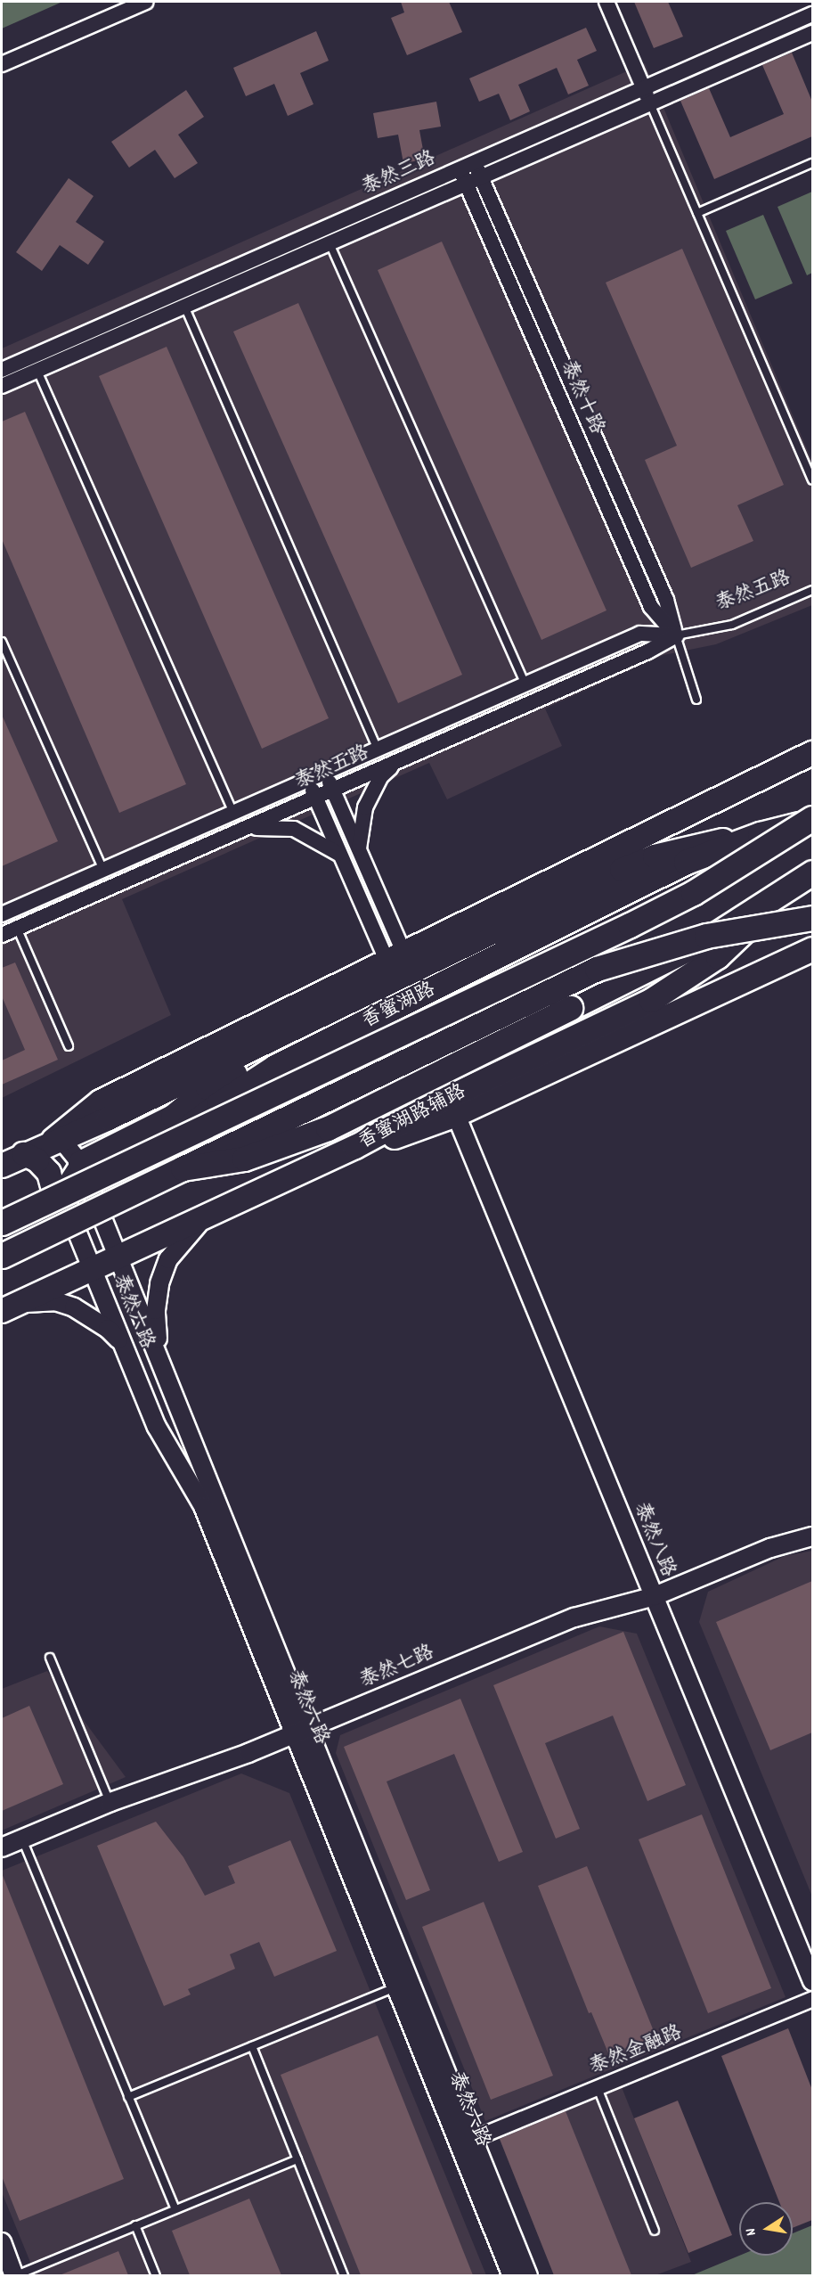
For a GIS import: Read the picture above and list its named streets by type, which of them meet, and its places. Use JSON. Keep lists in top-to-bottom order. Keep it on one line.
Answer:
{"streets":{"highway":["香蜜湖路"],"main road":["香蜜湖路辅路"],"street":["泰然三路","泰然十路","泰然五路","泰然六路","泰然八路","泰然七路","泰然金融路"]},"crossings":[["泰然三路","泰然十路"],["泰然十路","泰然五路"],["香蜜湖路辅路","泰然六路"],["泰然六路","泰然七路"],["泰然六路","泰然金融路"],["泰然八路","泰然七路"]],"north":"left"}
